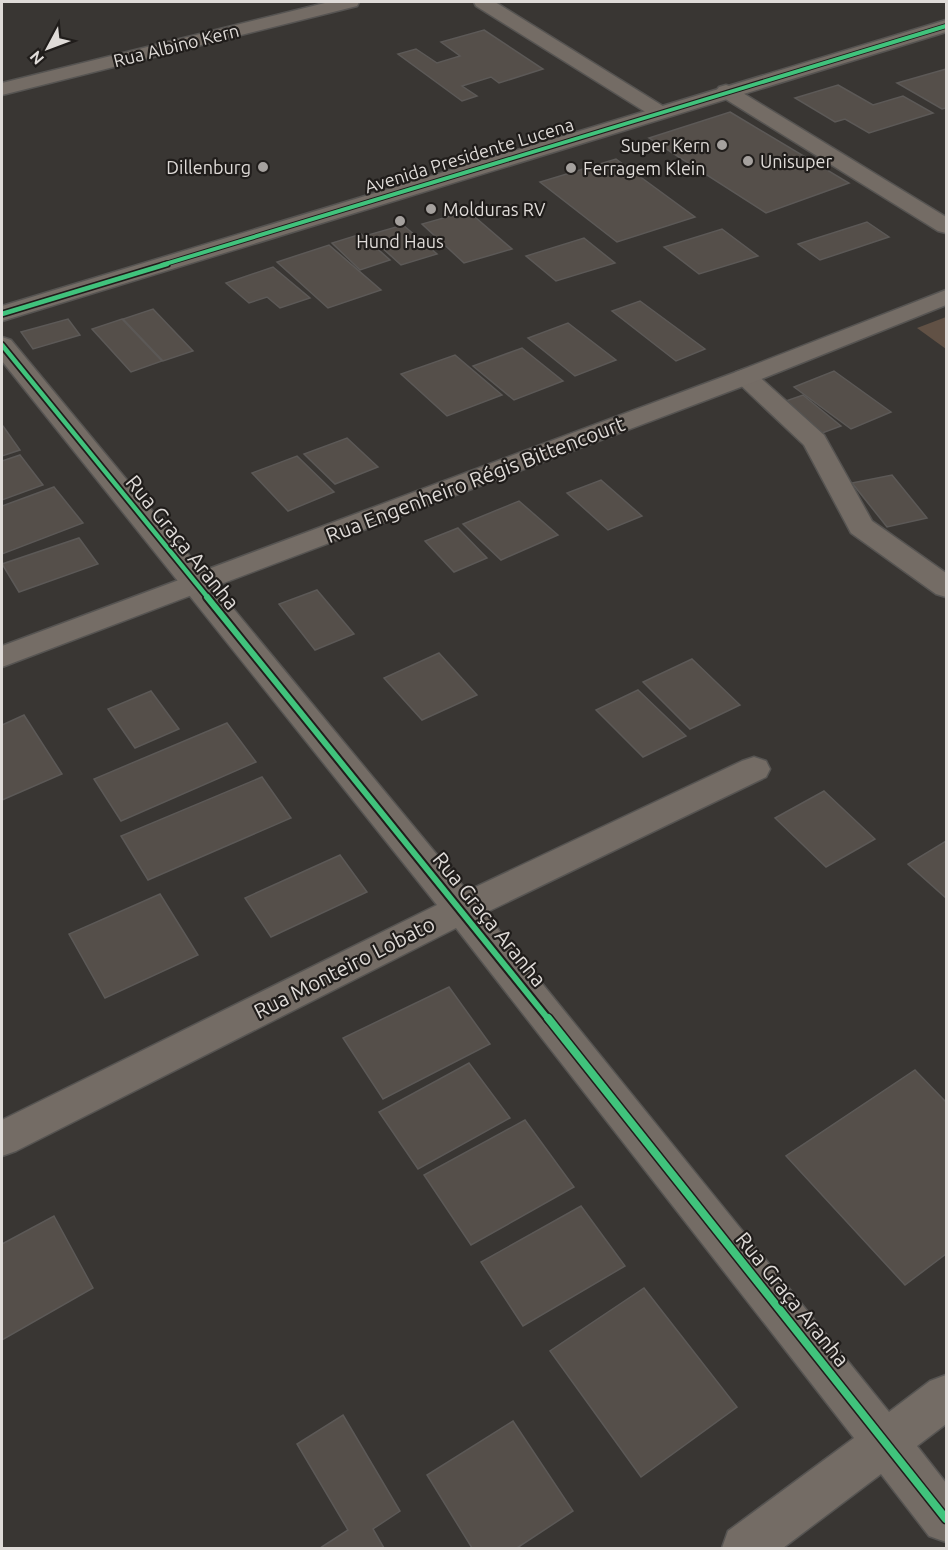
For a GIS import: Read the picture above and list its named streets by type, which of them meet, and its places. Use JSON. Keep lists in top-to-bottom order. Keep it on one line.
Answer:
{"streets":{"main road":["Avenida Presidente Lucena","Rua Engenheiro Régis Bittencourt"],"street":["Rua Albino Kern","Rua Graça Aranha","Rua Monteiro Lobato"]},"crossings":[["Rua Engenheiro Régis Bittencourt","Rua Graça Aranha"],["Rua Graça Aranha","Rua Monteiro Lobato"]],"places":["Super Kern","Unisuper","Dillenburg","Ferragem Klein","Molduras RV","Hund Haus"],"north":"bottom left"}
